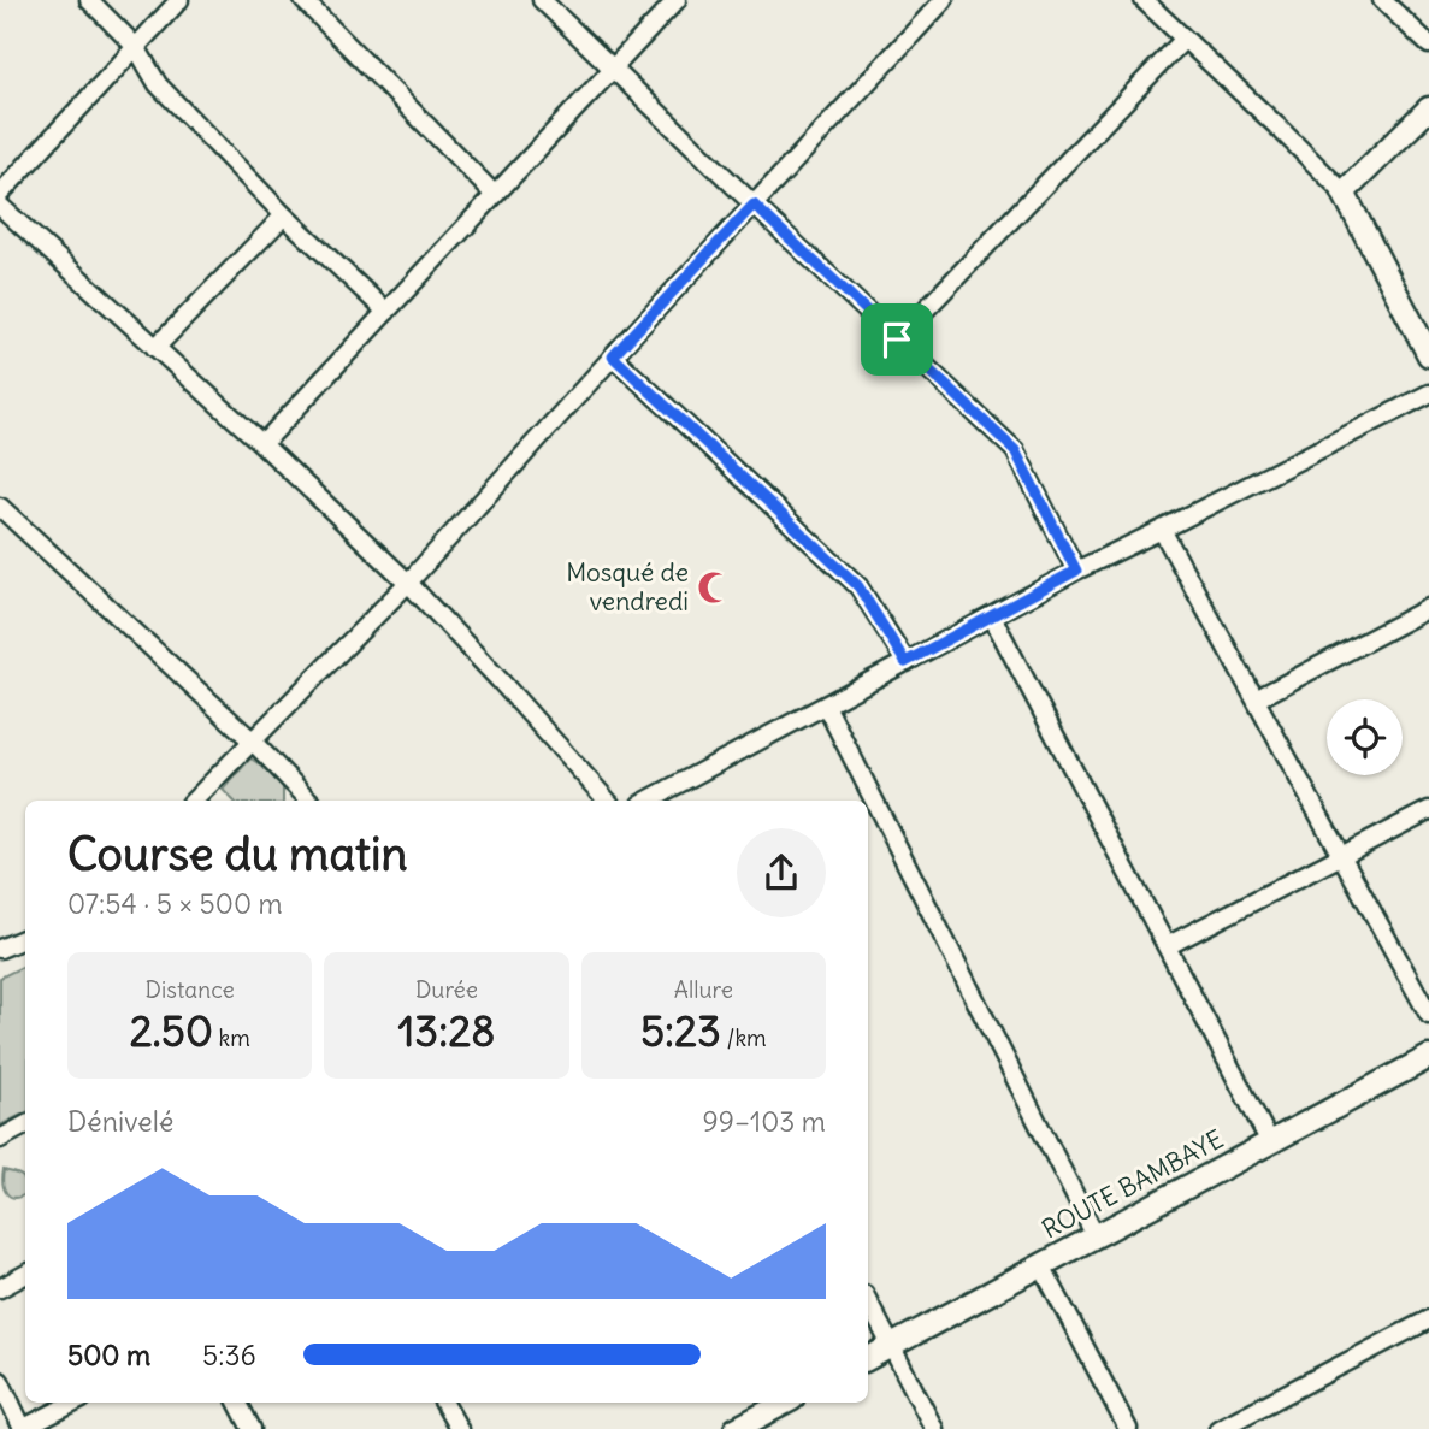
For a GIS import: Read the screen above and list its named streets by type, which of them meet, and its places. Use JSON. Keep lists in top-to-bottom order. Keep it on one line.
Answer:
{"streets":{"street":["ROUTE BAMBAYE"]},"places":{"mosque":["Mosqué de vendredi"]},"page":{"heading":["Course du matin","07:54 · 5 × 500 m"],"stats":[["Distance","2.50 km"],["Durée","13:28"],["Allure","5:23 /km"]],"chart":["Dénivelé","99–103 m"],"list":[{"name":"500 m","note":"5:36"}]}}
